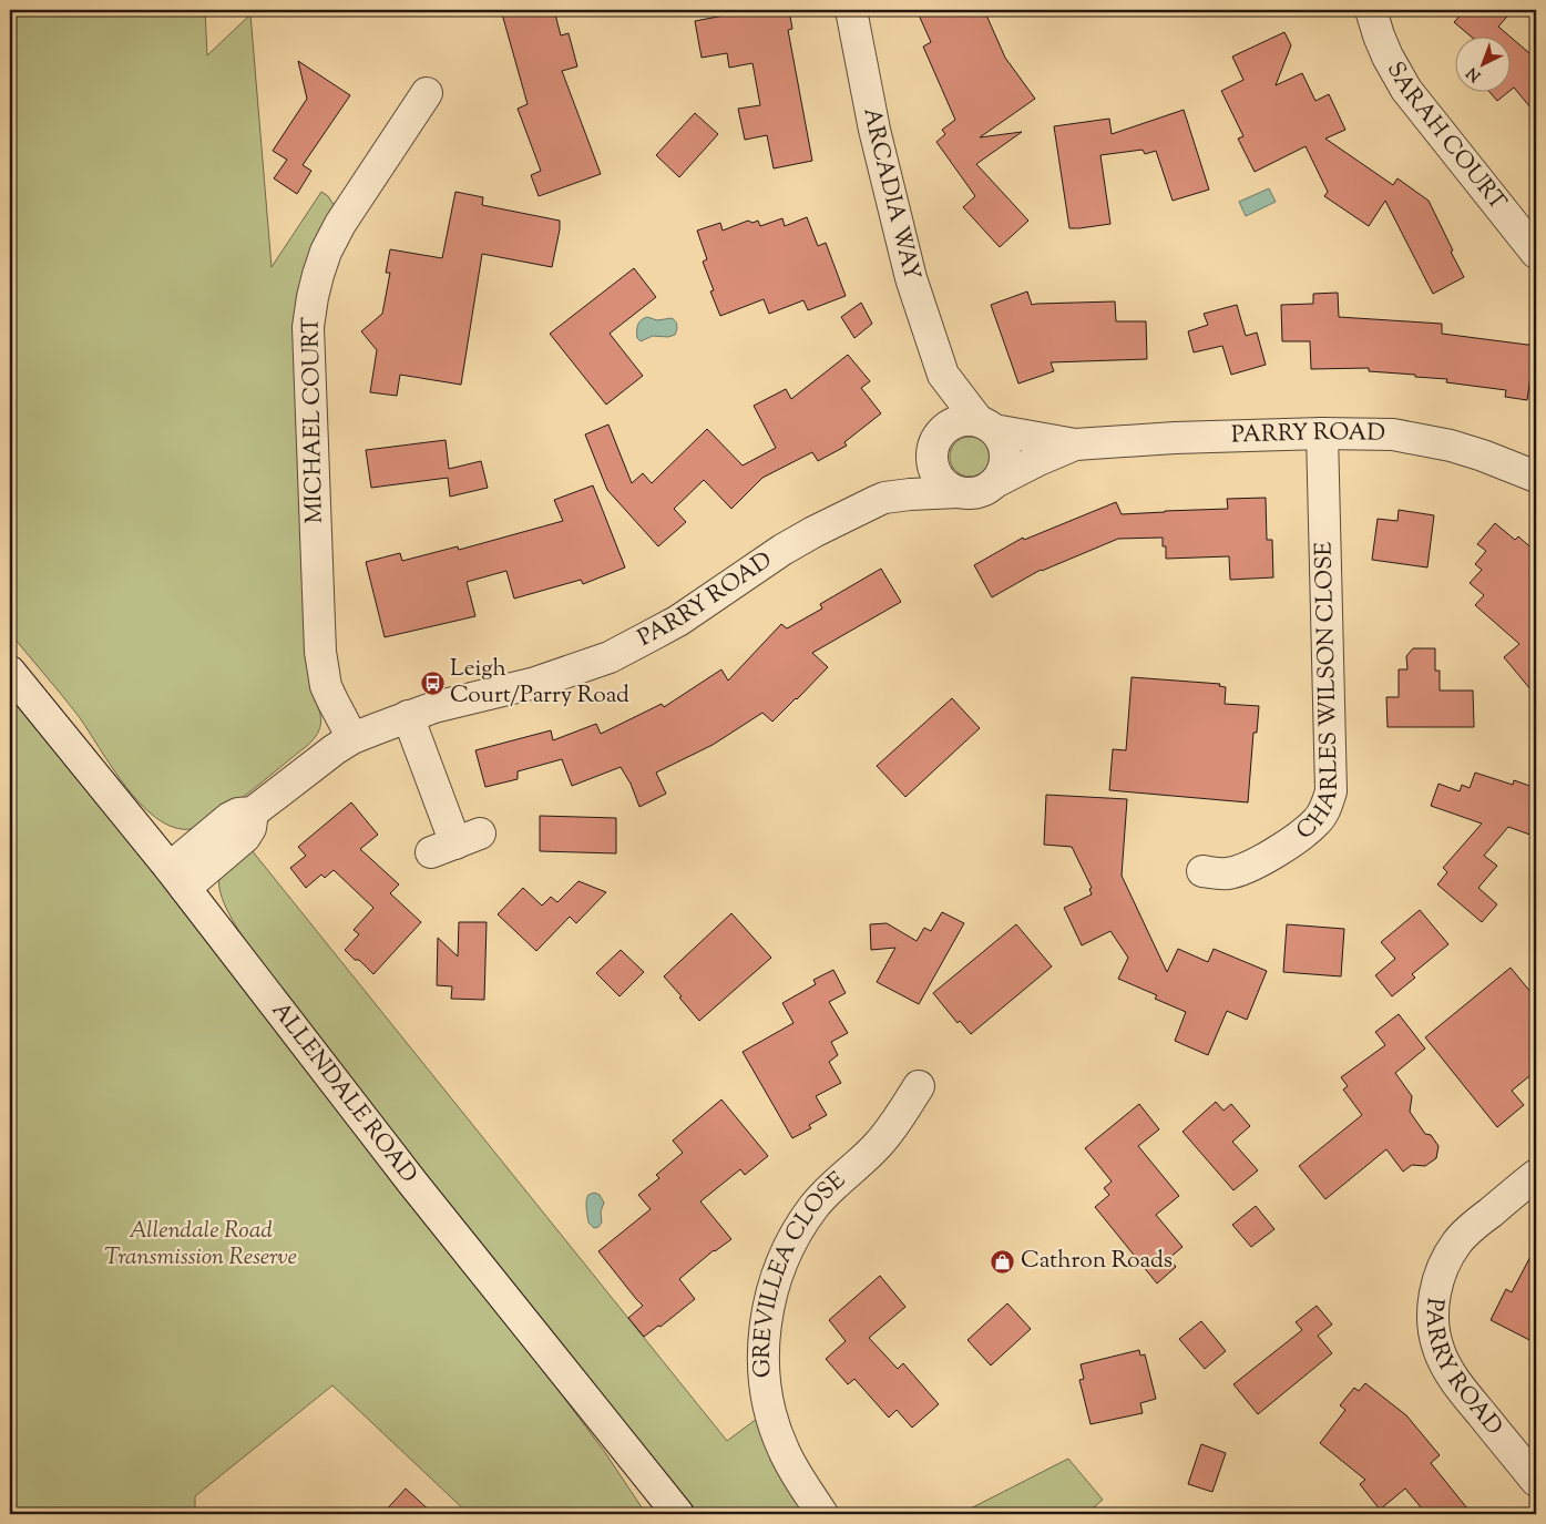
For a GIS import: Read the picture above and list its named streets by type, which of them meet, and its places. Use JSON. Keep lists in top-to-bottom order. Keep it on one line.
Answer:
{"streets":{"street":["SARAH COURT","ARCADIA WAY","MICHAEL COURT","PARRY ROAD","CHARLES WILSON CLOSE","ALLENDALE ROAD","GREVILLEA CLOSE"]},"crossings":[["ARCADIA WAY","PARRY ROAD"],["MICHAEL COURT","PARRY ROAD"],["PARRY ROAD","CHARLES WILSON CLOSE"],["PARRY ROAD","ALLENDALE ROAD"]],"parks":["Allendale Road Transmission Reserve"],"places":{"bus stop":["Leigh Court/Parry Road"],"shop":["Cathron Roads"]},"north":"bottom left"}
